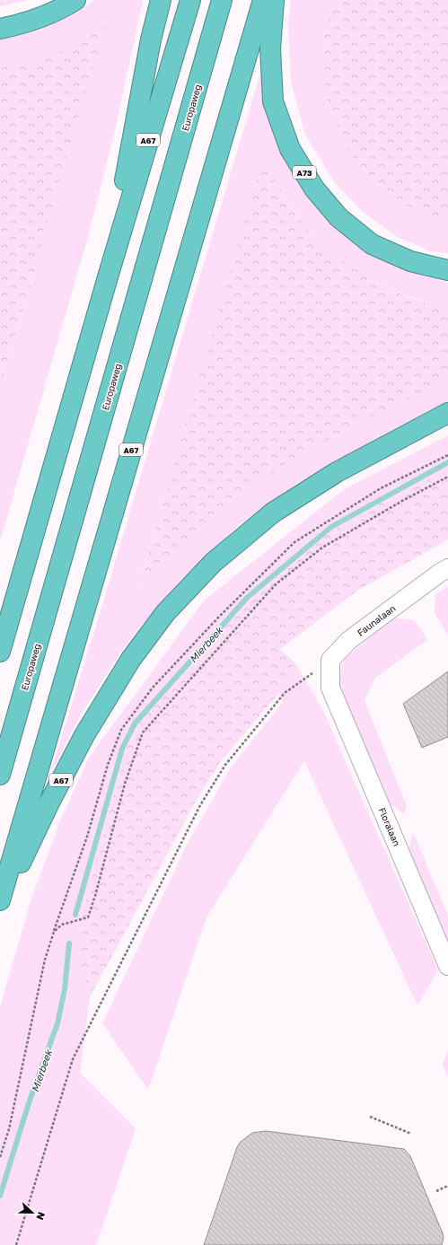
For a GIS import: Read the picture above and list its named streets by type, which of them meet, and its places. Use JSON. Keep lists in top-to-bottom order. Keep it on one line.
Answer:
{"streets":{"highway":["Europaweg","A67","A73"],"street":["Faunalaan","Floralaan"]},"crossings":[["Faunalaan","Floralaan"]],"water":["Mierbeek"],"north":"right"}
